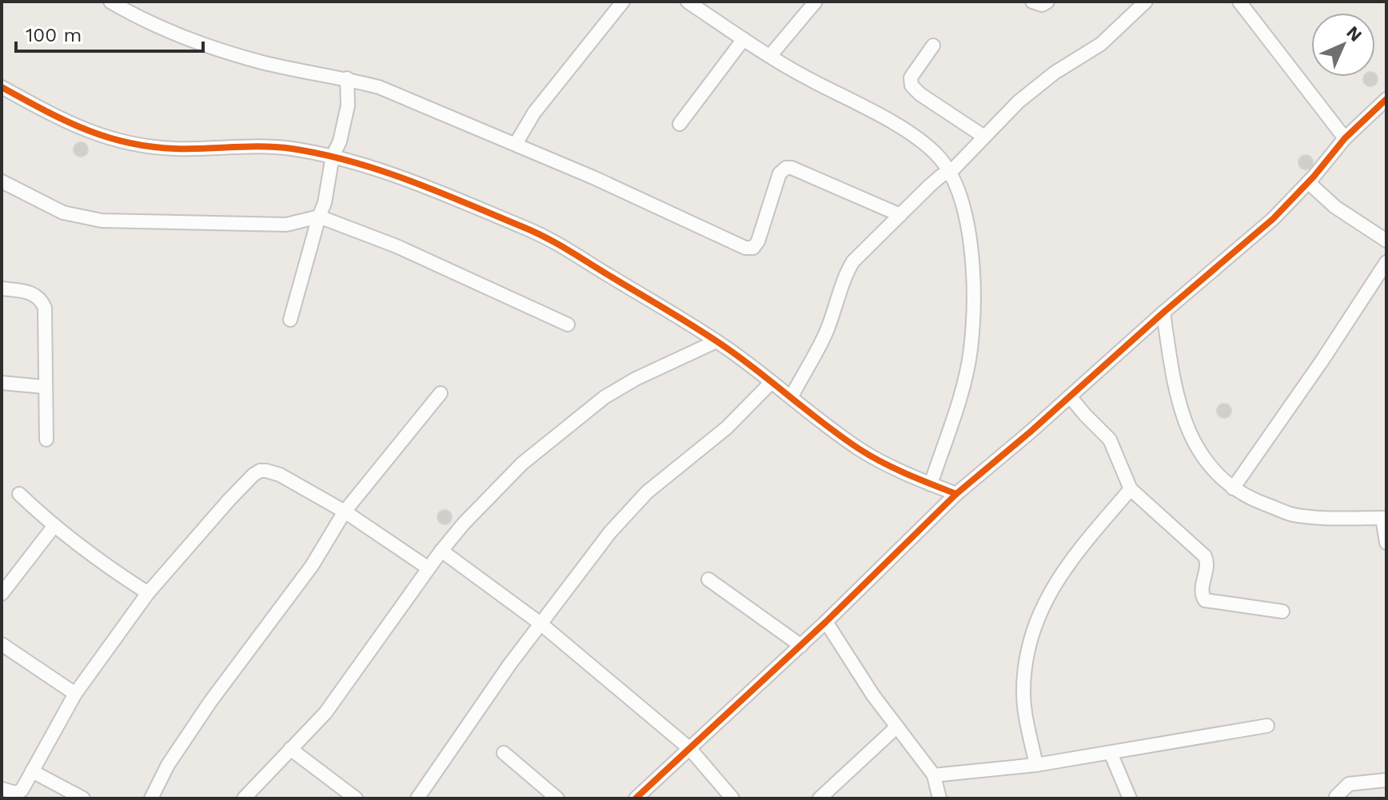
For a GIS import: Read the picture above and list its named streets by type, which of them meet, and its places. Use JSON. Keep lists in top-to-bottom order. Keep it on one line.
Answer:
{"scale_bar":"100 m","north":"top right"}
